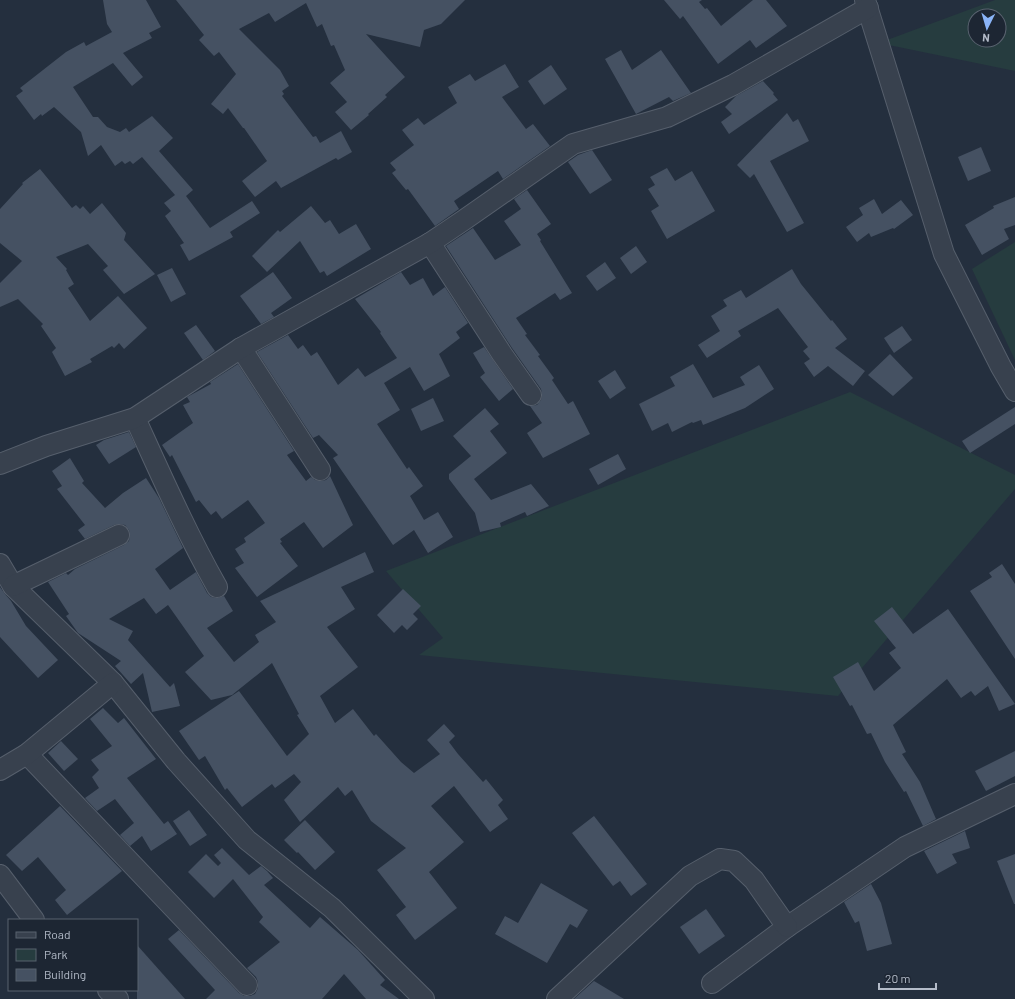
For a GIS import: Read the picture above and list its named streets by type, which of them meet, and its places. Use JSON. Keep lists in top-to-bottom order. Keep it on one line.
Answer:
{"legend":["Road","Park","Building"],"scale_bar":"20 m","north":"bottom"}
